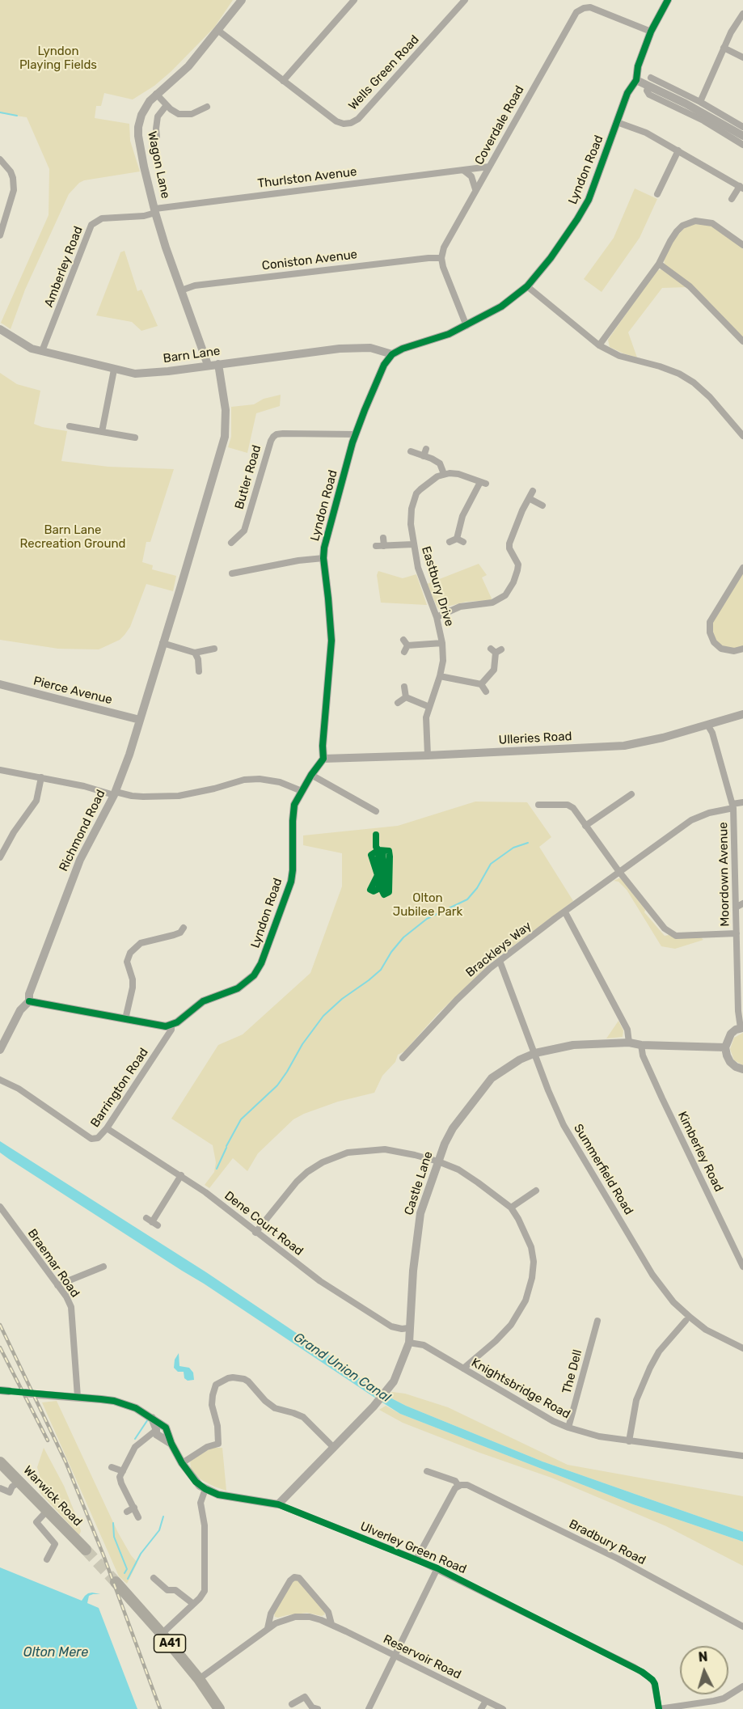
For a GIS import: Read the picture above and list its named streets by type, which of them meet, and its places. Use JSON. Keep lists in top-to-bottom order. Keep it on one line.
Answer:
{"streets":{"highway":["Warwick Road","A41"],"street":["Wells Green Road","Coverdale Road","Wagon Lane","Lyndon Road","Thurlston Avenue","Coniston Avenue","Amberley Road","Barn Lane","Butler Road","Eastbury Drive","Pierce Avenue","Ulleries Road","Richmond Road","Moordown Avenue","Brackleys Way","Barrington Road","Kimberley Road","Summerfield Road","Castle Lane","Dene Court Road","Braemar Road","The Dell","Knightsbridge Road","Bradbury Road","Ulverley Green Road","Reservoir Road"]},"crossings":[["Wells Green Road","Wagon Lane"],["Coverdale Road","Lyndon Road"],["Coverdale Road","Thurlston Avenue"],["Coverdale Road","Coniston Avenue"],["Wagon Lane","Thurlston Avenue"],["Wagon Lane","Coniston Avenue"],["Wagon Lane","Amberley Road"],["Wagon Lane","Barn Lane"],["Lyndon Road","Barn Lane"],["Lyndon Road","Butler Road"],["Lyndon Road","Ulleries Road"],["Lyndon Road","Barrington Road"],["Thurlston Avenue","Amberley Road"],["Amberley Road","Barn Lane"],["Barn Lane","Richmond Road"],["Eastbury Drive","Ulleries Road"],["Pierce Avenue","Richmond Road"],["Ulleries Road","Moordown Avenue"],["Moordown Avenue","Brackleys Way"],["Brackleys Way","Summerfield Road"],["Barrington Road","Dene Court Road"],["Kimberley Road","Castle Lane"],["Summerfield Road","Castle Lane"],["Castle Lane","Dene Court Road"],["Castle Lane","Knightsbridge Road"],["Castle Lane","Ulverley Green Road"],["Braemar Road","Ulverley Green Road"],["The Dell","Knightsbridge Road"],["A41","Reservoir Road"]],"water":["Grand Union Canal","Olton Mere"],"parks":["Lyndon Playing Fields","Barn Lane Recreation Ground","Olton Jubilee Park"],"north":"top"}
